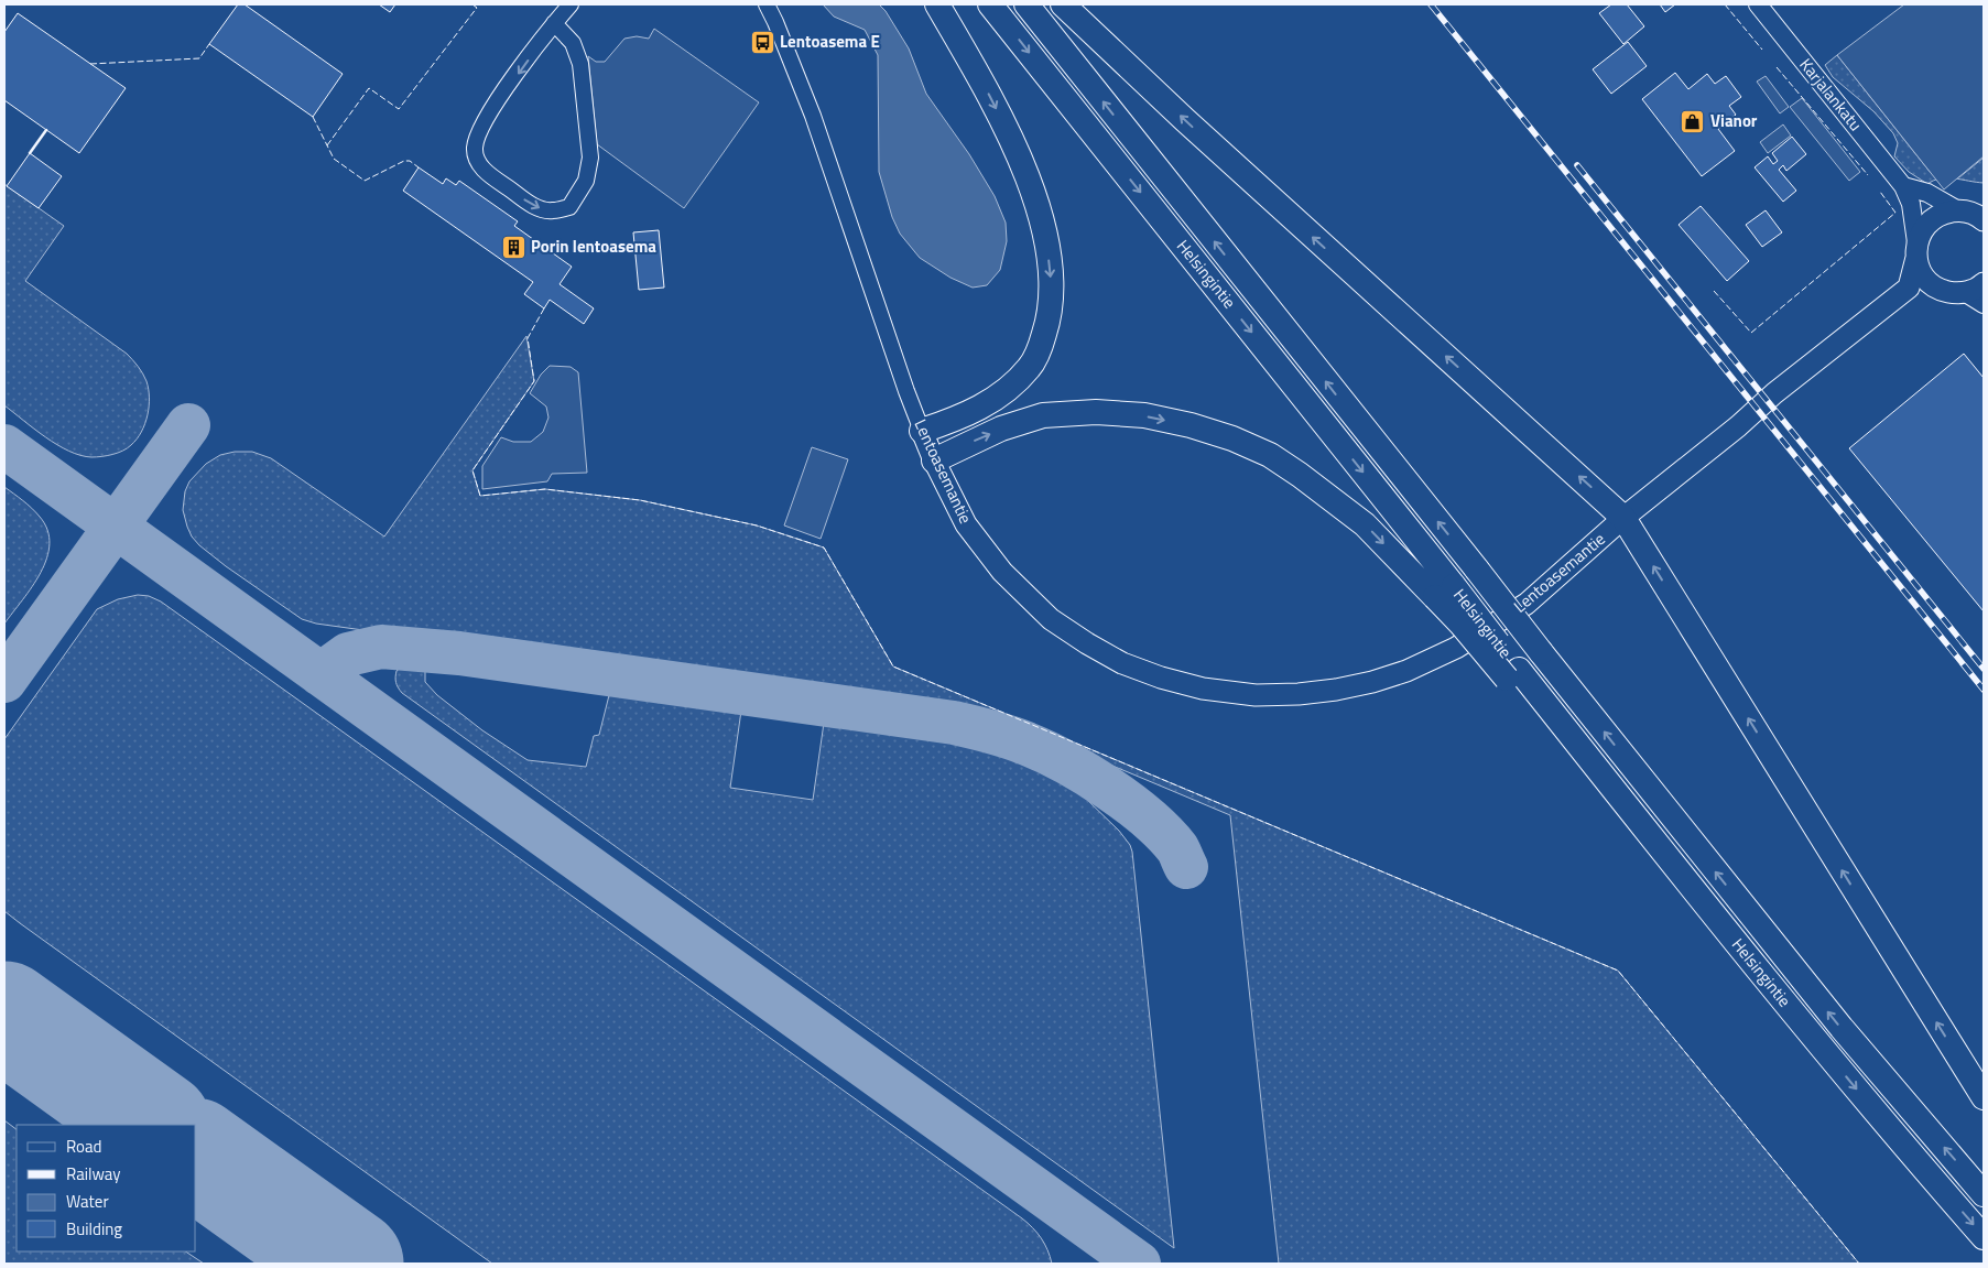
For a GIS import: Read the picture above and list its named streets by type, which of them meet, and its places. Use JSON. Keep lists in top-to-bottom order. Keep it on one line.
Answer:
{"streets":{"highway":["Helsingintie"],"main road":["Lentoasemantie"],"street":["Karjalankatu"]},"places":{"bus stop":["Lentoasema E"],"shop":["Vianor"],"building":["Porin lentoasema"]},"legend":["Road","Railway","Water","Building"]}
